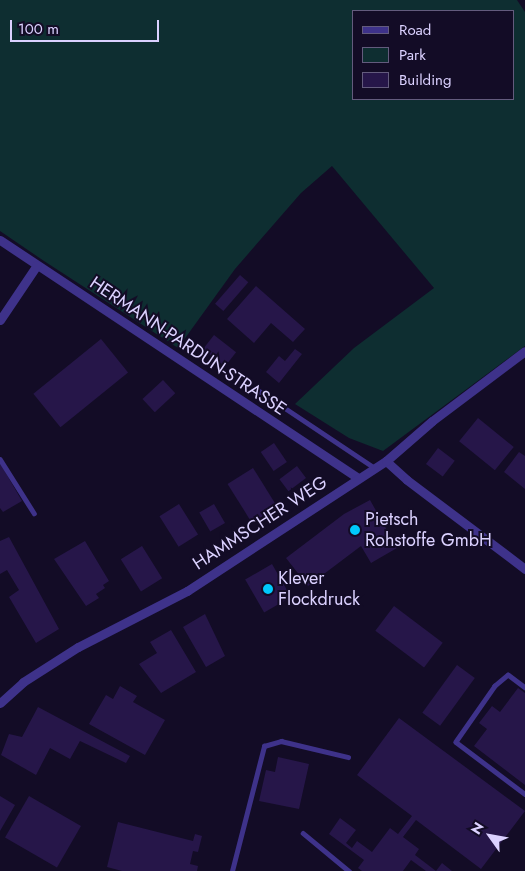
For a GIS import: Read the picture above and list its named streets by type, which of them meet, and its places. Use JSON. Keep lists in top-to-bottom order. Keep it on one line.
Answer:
{"streets":{"street":["HERMANN-PARDUN-STRASSE","HAMMSCHER WEG"]},"crossings":[["HERMANN-PARDUN-STRASSE","HAMMSCHER WEG"]],"places":["Pietsch Rohstoffe GmbH","Klever Flockdruck"],"legend":["Road","Park","Building"],"scale_bar":"100 m","north":"top left"}
